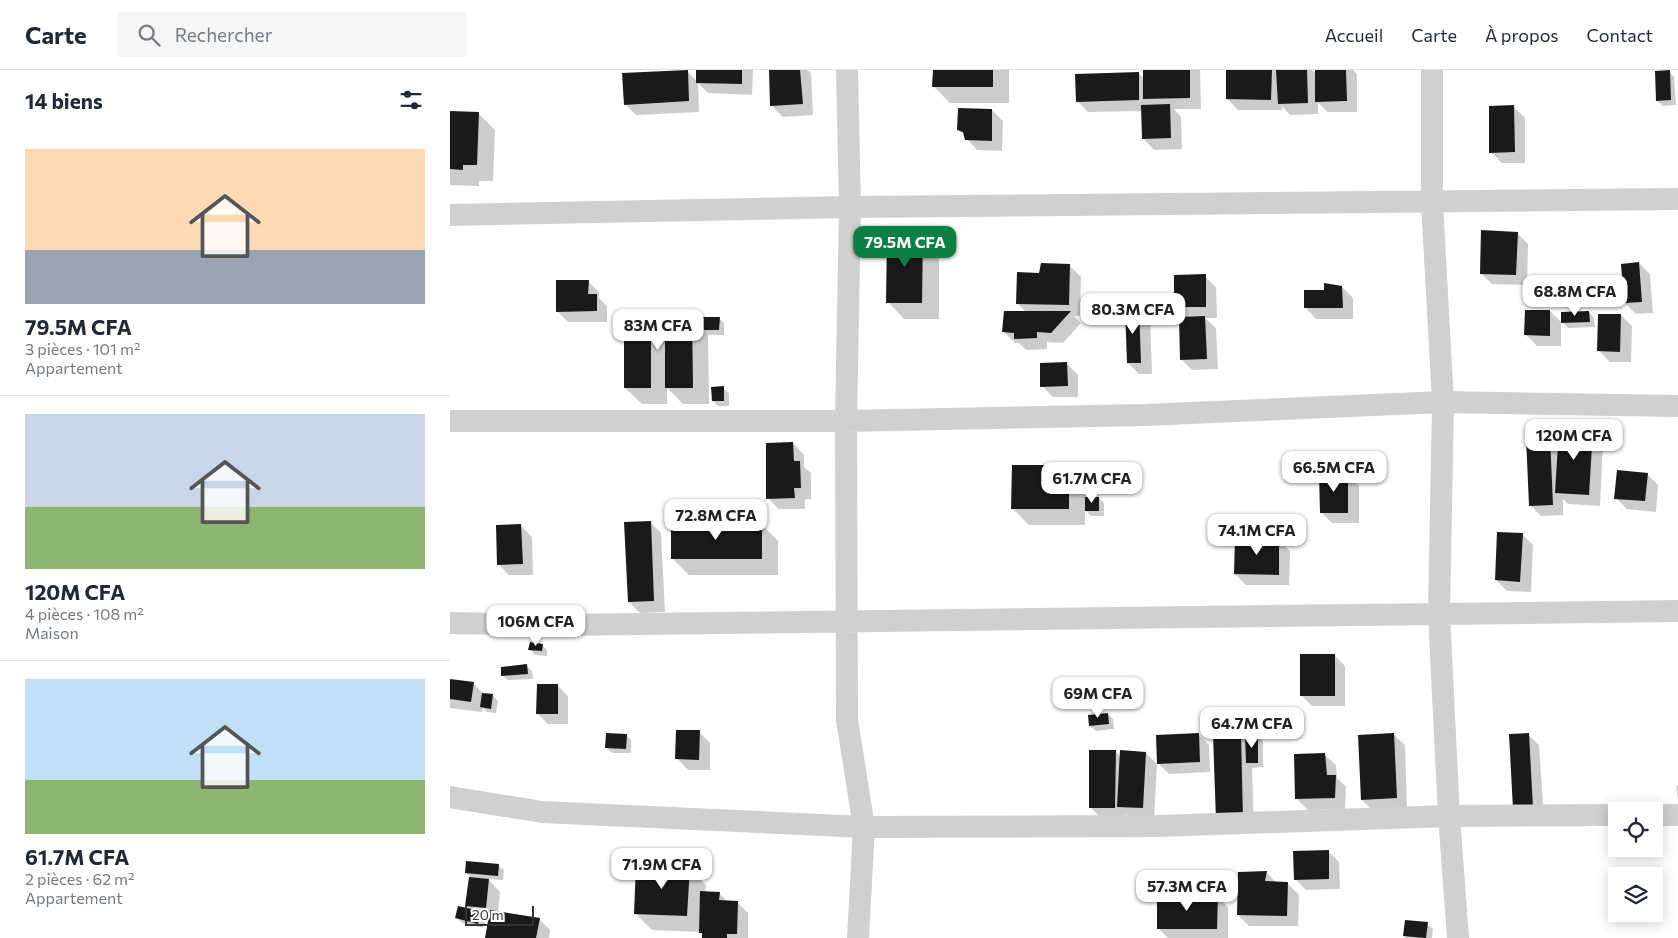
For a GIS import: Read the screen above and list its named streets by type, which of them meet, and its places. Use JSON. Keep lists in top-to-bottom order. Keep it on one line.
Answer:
{"scale_bar":"20 m","page":{"header":"Carte","search":"Rechercher","nav":["Accueil","Carte","À propos","Contact"],"heading":"14 biens","list":[{"name":"79.5M CFA","note":"3 pièces · 101 m² · Appartement"},{"name":"120M CFA","note":"4 pièces · 108 m² · Maison"},{"name":"61.7M CFA","note":"2 pièces · 62 m² · Appartement"}],"price":["79.5M CFA","68.8M CFA","80.3M CFA","83M CFA","120M CFA","66.5M CFA","61.7M CFA","72.8M CFA","74.1M CFA","106M CFA","69M CFA","64.7M CFA","71.9M CFA","57.3M CFA"],"scale":"20 m"}}
